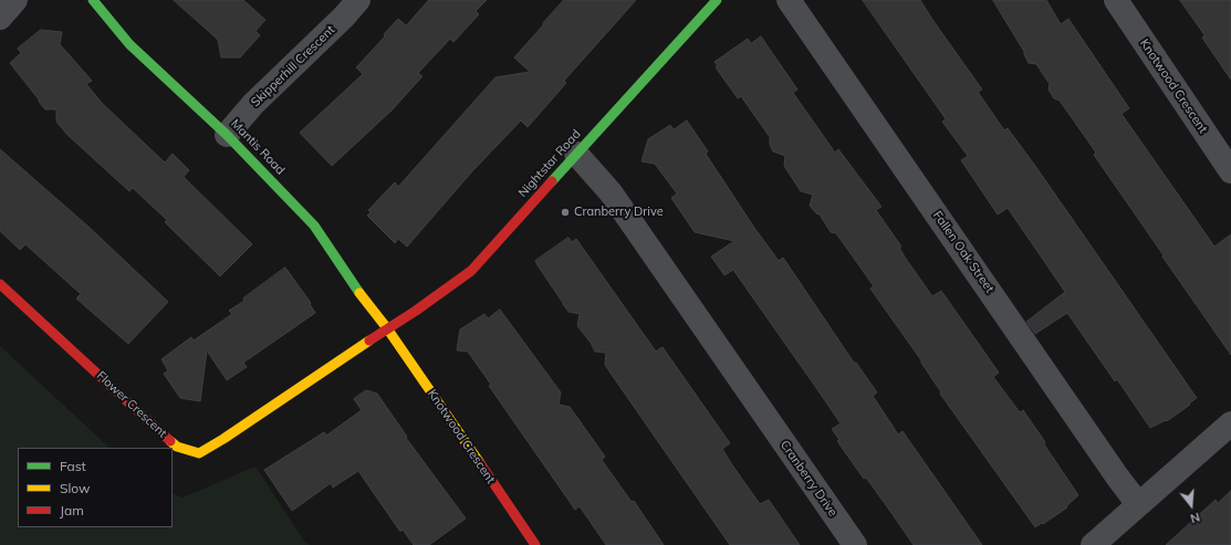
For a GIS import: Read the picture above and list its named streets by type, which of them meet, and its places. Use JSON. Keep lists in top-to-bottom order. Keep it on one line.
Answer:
{"streets":{"street":["Skipperhill Crescent","Knotwood Crescent","Mantis Road","Nightstar Road","Fallen Oak Street","Flower Crescent","Cranberry Drive"]},"crossings":[["Skipperhill Crescent","Mantis Road"],["Knotwood Crescent","Mantis Road"],["Knotwood Crescent","Nightstar Road"],["Knotwood Crescent","Flower Crescent"],["Mantis Road","Nightstar Road"],["Mantis Road","Flower Crescent"],["Nightstar Road","Flower Crescent"],["Nightstar Road","Cranberry Drive"]],"places":["Cranberry Drive"],"legend":["Fast","Slow","Jam"],"north":"bottom"}
